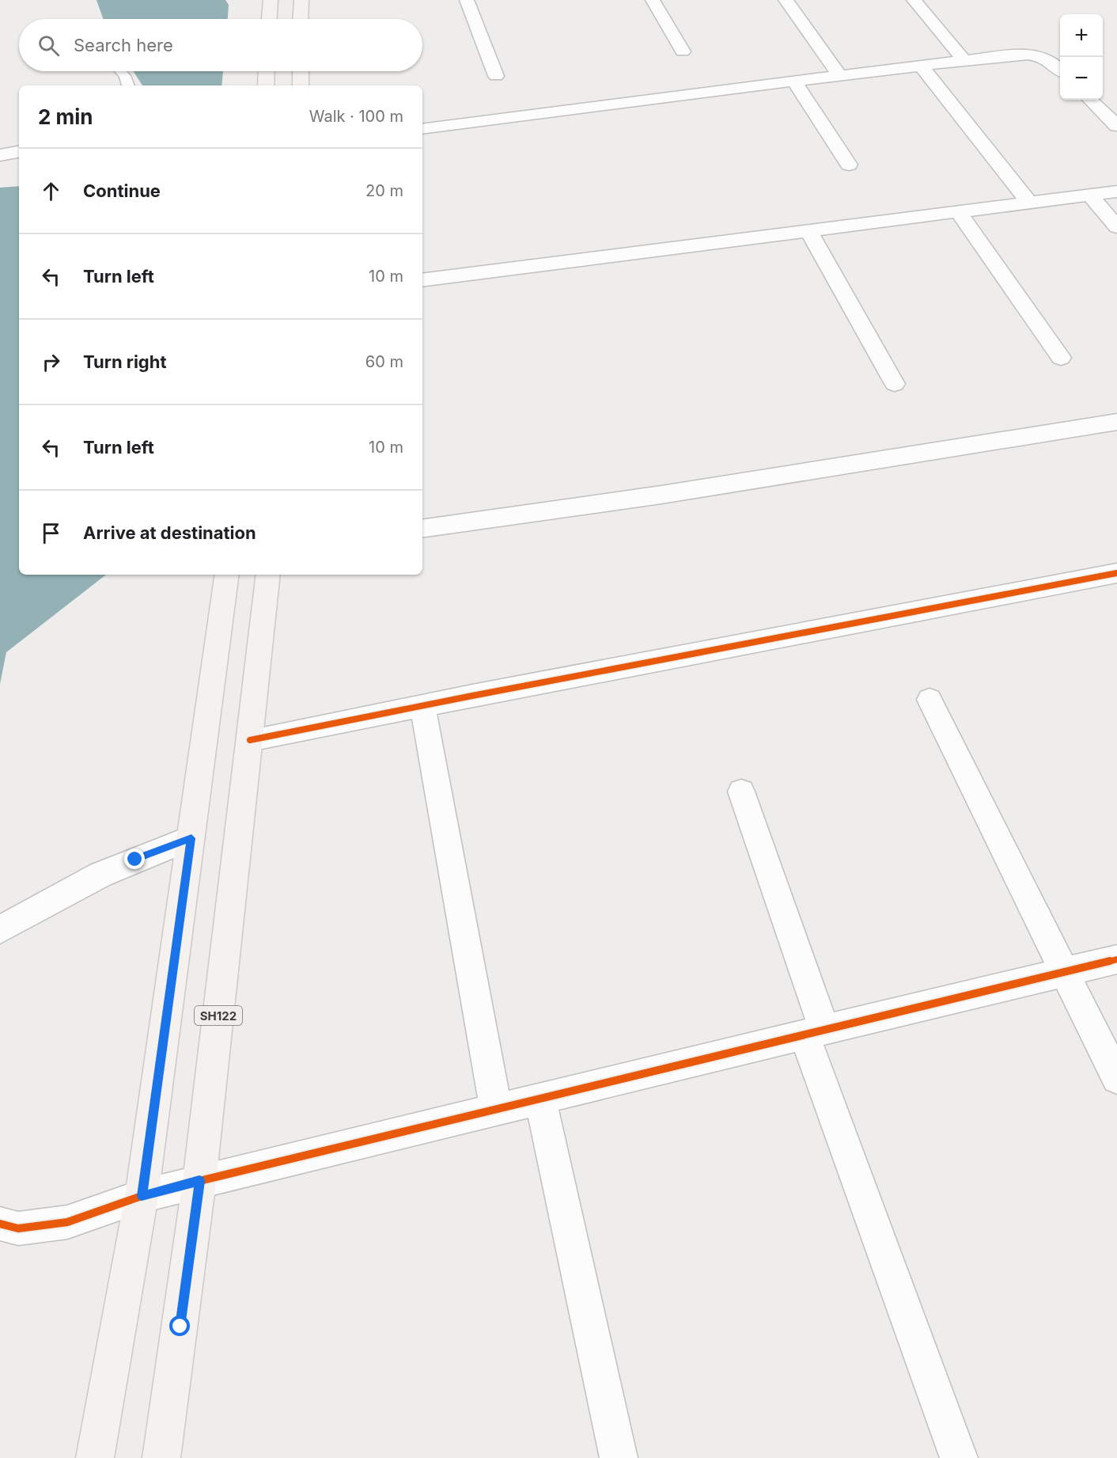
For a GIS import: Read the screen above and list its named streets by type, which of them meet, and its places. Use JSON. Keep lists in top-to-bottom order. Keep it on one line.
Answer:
{"streets":{"main road":["SH122"]},"page":{"map_buttons":["+","−"],"search":"Search here","heading":["2 min","Walk · 100 m"],"list":[["Continue","20 m"],["Turn left","10 m"],["Turn right","60 m"],["Turn left","10 m"],"Arrive at destination"]}}
